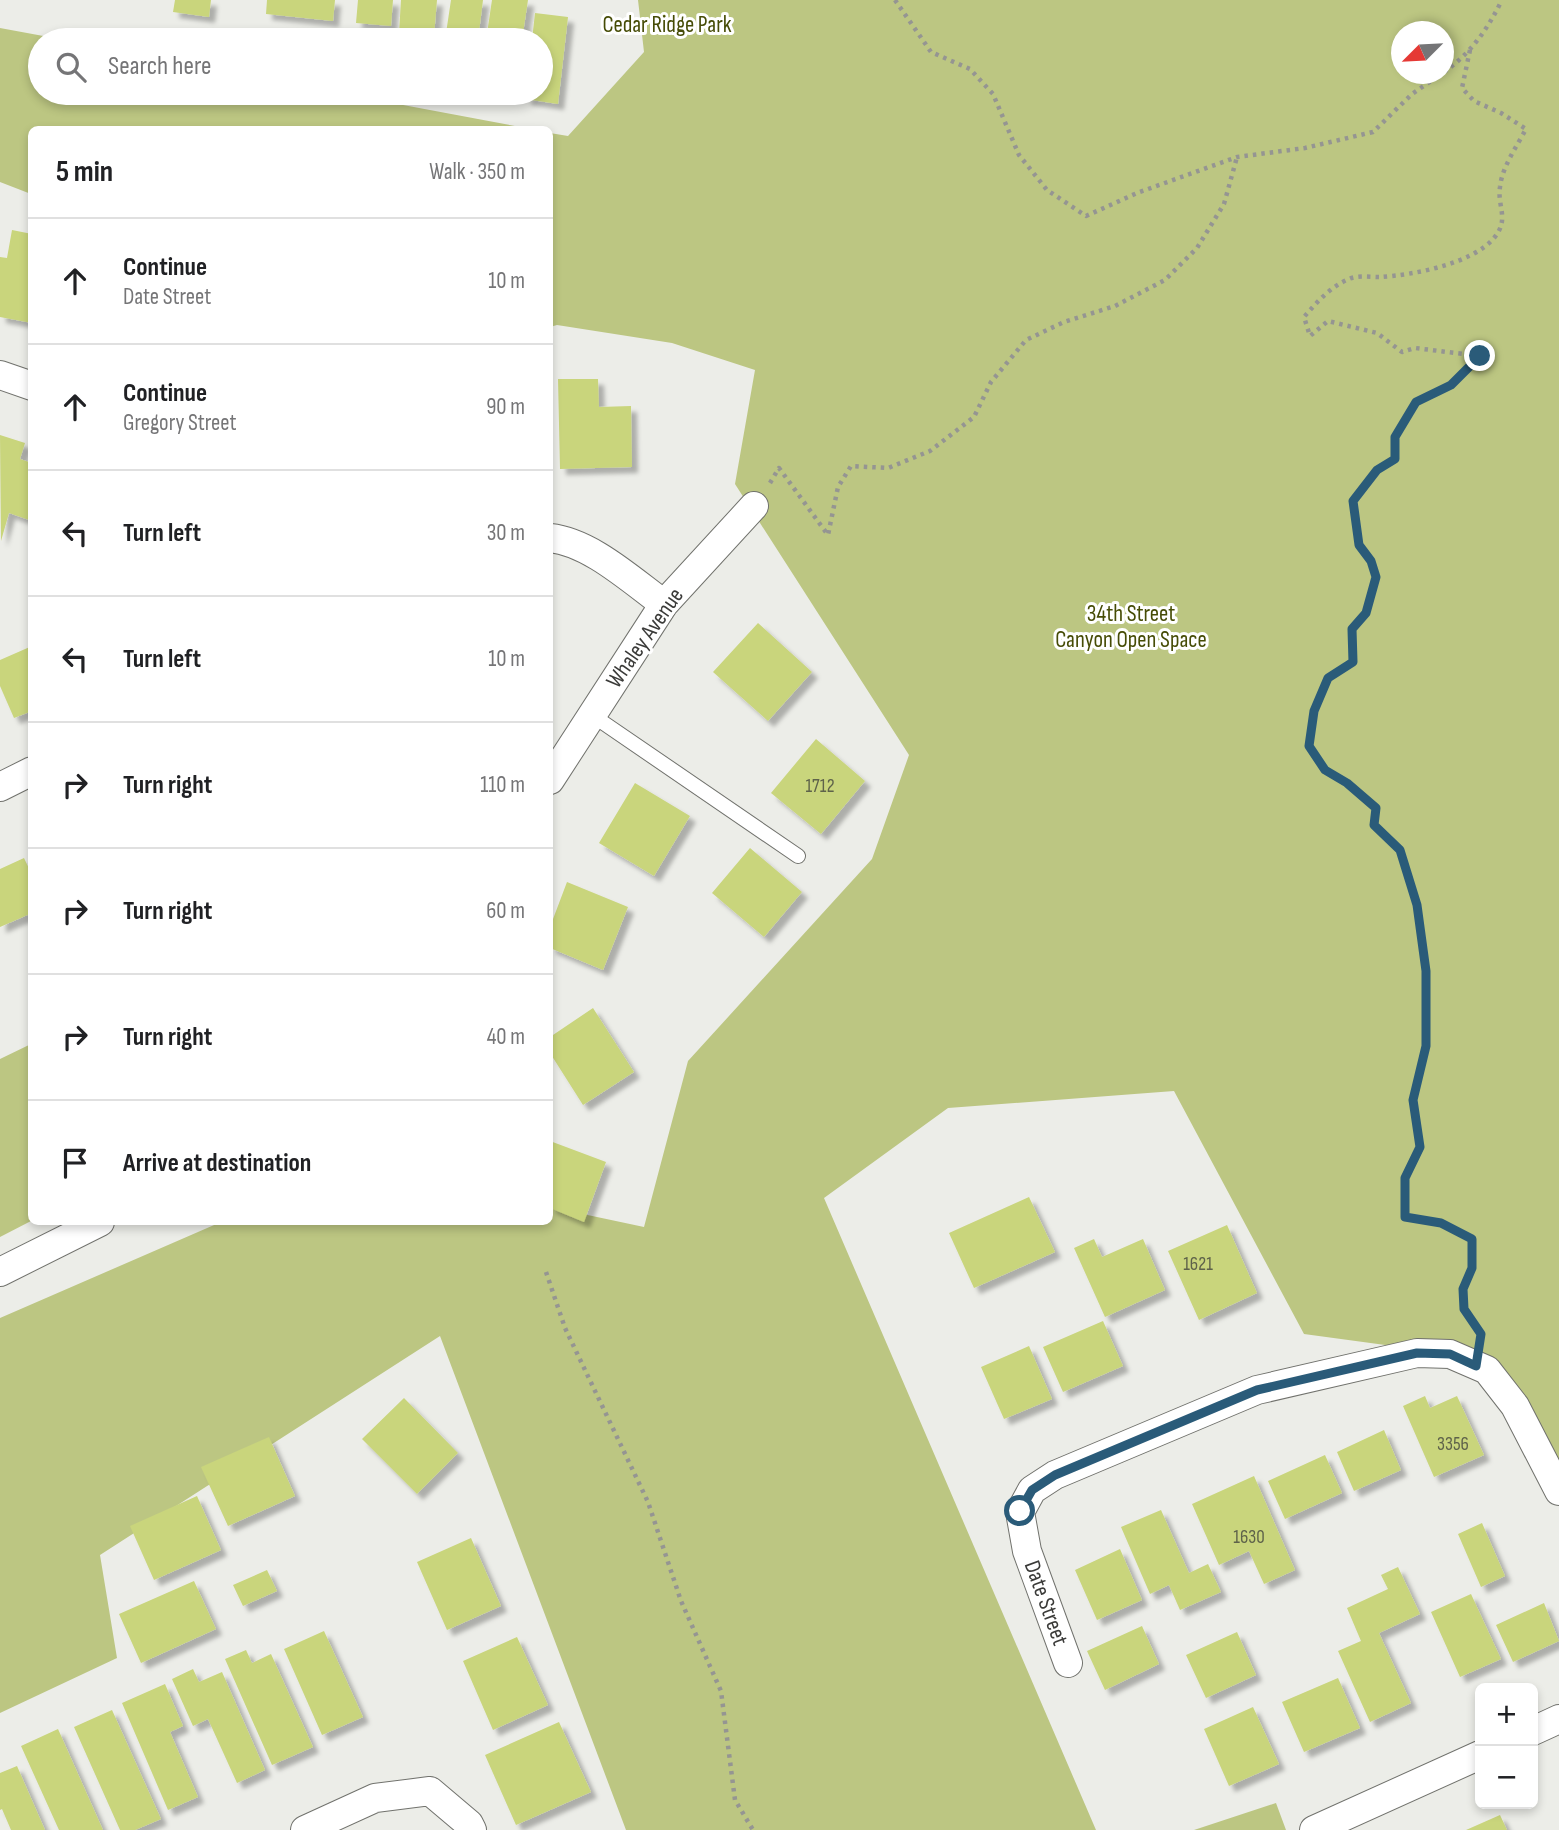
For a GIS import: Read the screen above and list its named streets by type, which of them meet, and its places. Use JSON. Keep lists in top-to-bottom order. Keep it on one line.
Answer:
{"streets":{"street":["Whaley Avenue","Date Street"]},"parks":["Cedar Ridge Park","34th Street Canyon Open Space"],"house_numbers":["1712","1621","3356","1630"],"north":"bottom left","page":{"search":"Search here","heading":["5 min","Walk · 350 m"],"list":[["Continue","Date Street","10 m"],["Continue","Gregory Street","90 m"],["Turn left","30 m"],["Turn left","10 m"],["Turn right","110 m"],["Turn right","60 m"],["Turn right","40 m"],"Arrive at destination"],"map_buttons":["+","−"]}}
